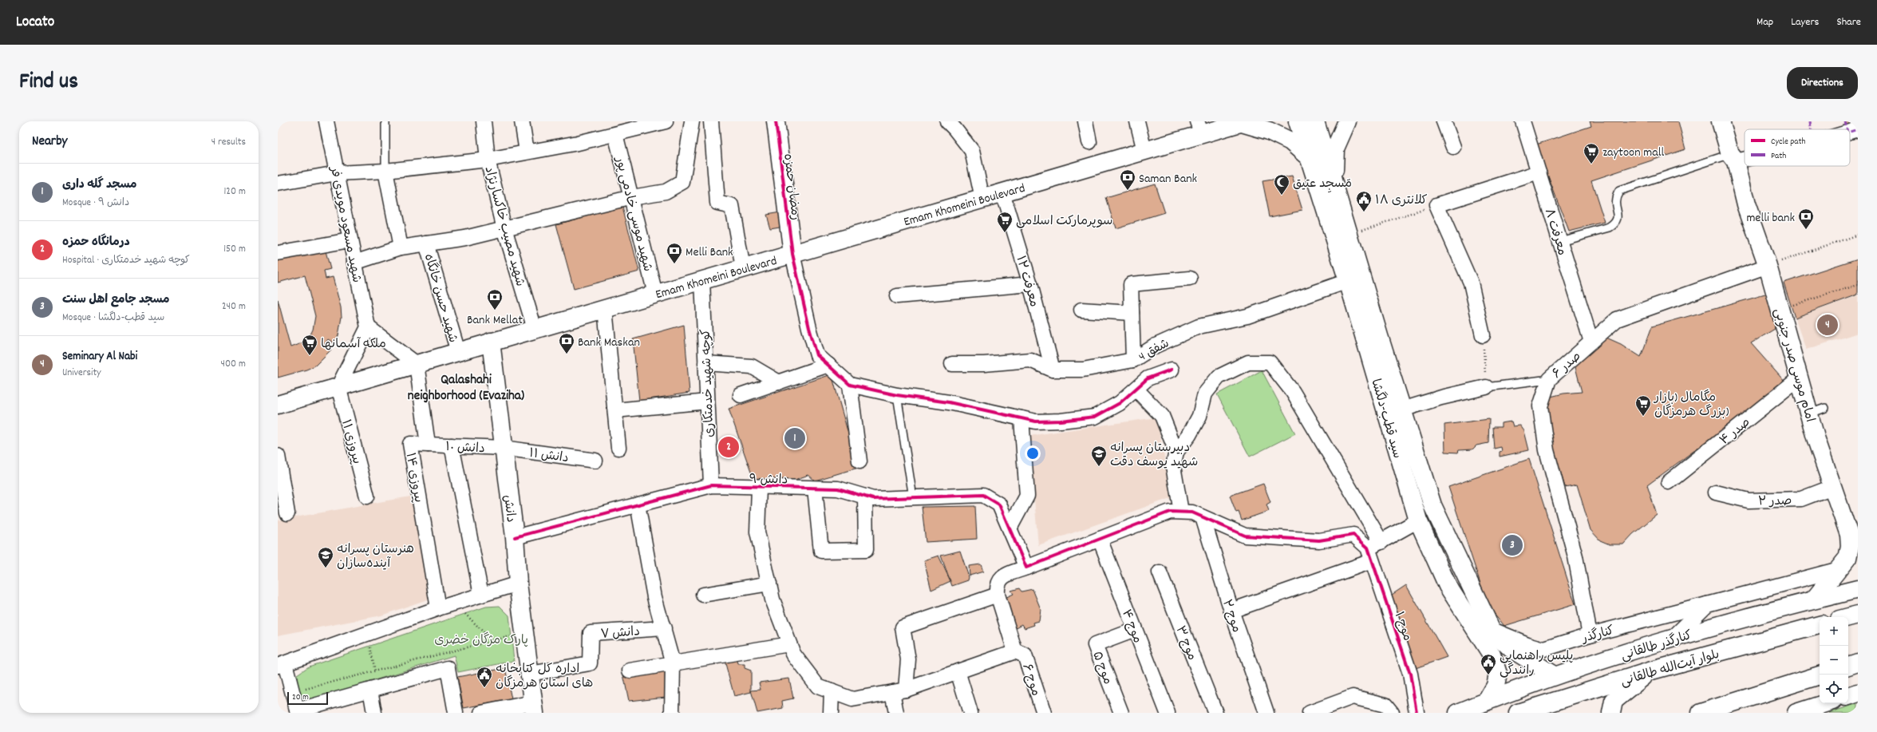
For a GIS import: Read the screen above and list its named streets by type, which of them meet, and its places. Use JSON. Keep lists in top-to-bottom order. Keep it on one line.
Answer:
{"streets":{"main road":["رمضان حمزه","Emam Khomeini Boulevard","امام موسی صدر جنوبی","سید قطب-دلگشا","دانش","کنارگذر طالقانی","بلوار آیت‌الله طالقانی"],"street":["شهید موسی خادمی پور","شهید مسعود مویدی فر","شهید مصیب خاکسارنژاد","معرفت ۸","معرفت ۱۲","شهید حسن خانگاه","شفق 4","صدر ۶","کوچه شهید خدمتکاری","صدر ۴","پیروزی ۱۱","دانش ۱۰","دانش ۱۱","پیروزی ۱۴","دانش ۹","صدر ۲","موج ۲","موج ۴","موج ۱","دانش ۷","کنارگذر","موج ۳","موج ۵","موج ۶"]},"crossings":[["رمضان حمزه","Emam Khomeini Boulevard"],["Emam Khomeini Boulevard","شهید موسی خادمی پور"],["Emam Khomeini Boulevard","شهید مصیب خاکسارنژاد"],["Emam Khomeini Boulevard","معرفت ۱۲"],["Emam Khomeini Boulevard","شهید حسن خانگاه"],["Emam Khomeini Boulevard","کوچه شهید خدمتکاری"],["Emam Khomeini Boulevard","پیروزی ۱۱"],["Emam Khomeini Boulevard","پیروزی ۱۴"],["Emam Khomeini Boulevard","دانش"],["معرفت ۸","صدر ۶"],["معرفت ۱۲","شفق 4"],["شفق 4","سید قطب-دلگشا"],["صدر ۶","امام موسی صدر جنوبی"],["صدر ۶","کنارگذر"],["امام موسی صدر جنوبی","صدر ۴"],["امام موسی صدر جنوبی","صدر ۲"],["امام موسی صدر جنوبی","کنارگذر"],["امام موسی صدر جنوبی","کنارگذر طالقانی"],["کوچه شهید خدمتکاری","دانش ۹"],["سید قطب-دلگشا","کنارگذر"],["سید قطب-دلگشا","کنارگذر طالقانی"],["دانش ۱۰","دانش ۱۱"],["دانش ۱۰","پیروزی ۱۴"],["دانش ۱۰","دانش"],["دانش ۱۱","دانش"],["دانش ۹","دانش"],["دانش","دانش ۷"],["موج ۴","موج ۵"],["کنارگذر","کنارگذر طالقانی"]],"districts":["Qalashahi neighborhood (Evaziha)"],"parks":["پارک مژگان خضری"],"places":{"supermarket":["zaytoon mall","سوپرمارکت اسلامی","ملکه آسمانها","مگامال (بازار بزرگ هرمزگان)"],"bank":["Saman Bank","melli bank","Melli Bank","Bank Mellat","Bank Maskan"],"mosque":["مَسجِد عتیق"],"public building":["کلانتری ۱۸","پلیس راهنمایی رانندگی","اداره کل کتابخانه های استان هرمزگان"],"school or university":["دبیرستان پسرانه شهید یوسف دقت","هنرستان پسرانه آینده‌سازان"]},"legend":["Cycle path","Path"],"scale_bar":"20 m","page":{"header":"Locato","nav":["Map","Layers","Share"],"title":"Find us","buttons":"Directions","heading":["Nearby","4 results"],"list":[{"mark":"1","name":"مسجد گله داری","note":"Mosque · دانش ۹","value":"120 m"},{"mark":"2","name":"درمانگاه حمزه","note":"Hospital · کوچه شهید خدمتکاری","value":"150 m"},{"mark":"3","name":"مسجد جامع اهل سنت","note":"Mosque · سید قطب-دلگشا","value":"240 m"},{"mark":"4","name":"Seminary Al Nabi","note":"University","value":"400 m"}],"pins":["4","1","2","3"],"map_buttons":["+","−"],"scale":"20 m"}}
